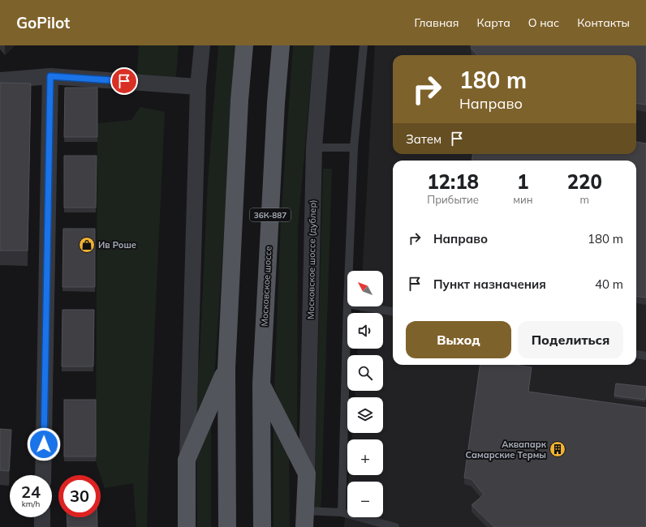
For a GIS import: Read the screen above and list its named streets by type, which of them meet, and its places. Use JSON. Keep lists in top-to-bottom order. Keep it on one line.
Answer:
{"streets":{"main road":["36К-887","Московское шоссе"],"street":["Московское шоссе (дублер)"]},"places":{"shop":["Ив Роше"],"building":["Аквапарк Самарские Термы"]},"north":"top left","page":{"header":"GoPilot","nav":["Главная","Карта","О нас","Контакты"],"turn":["180 m","Направо"],"then":"Затем","eta":["12:18","Прибытие","1","мин","220","m"],"list":[{"name":"Направо","value":"180 m"},{"name":"Пункт назначения","value":"40 m"}],"map_buttons":["+","−"],"buttons":["Выход","Поделиться"],"speed":"24 km/h","limit":"30"}}
